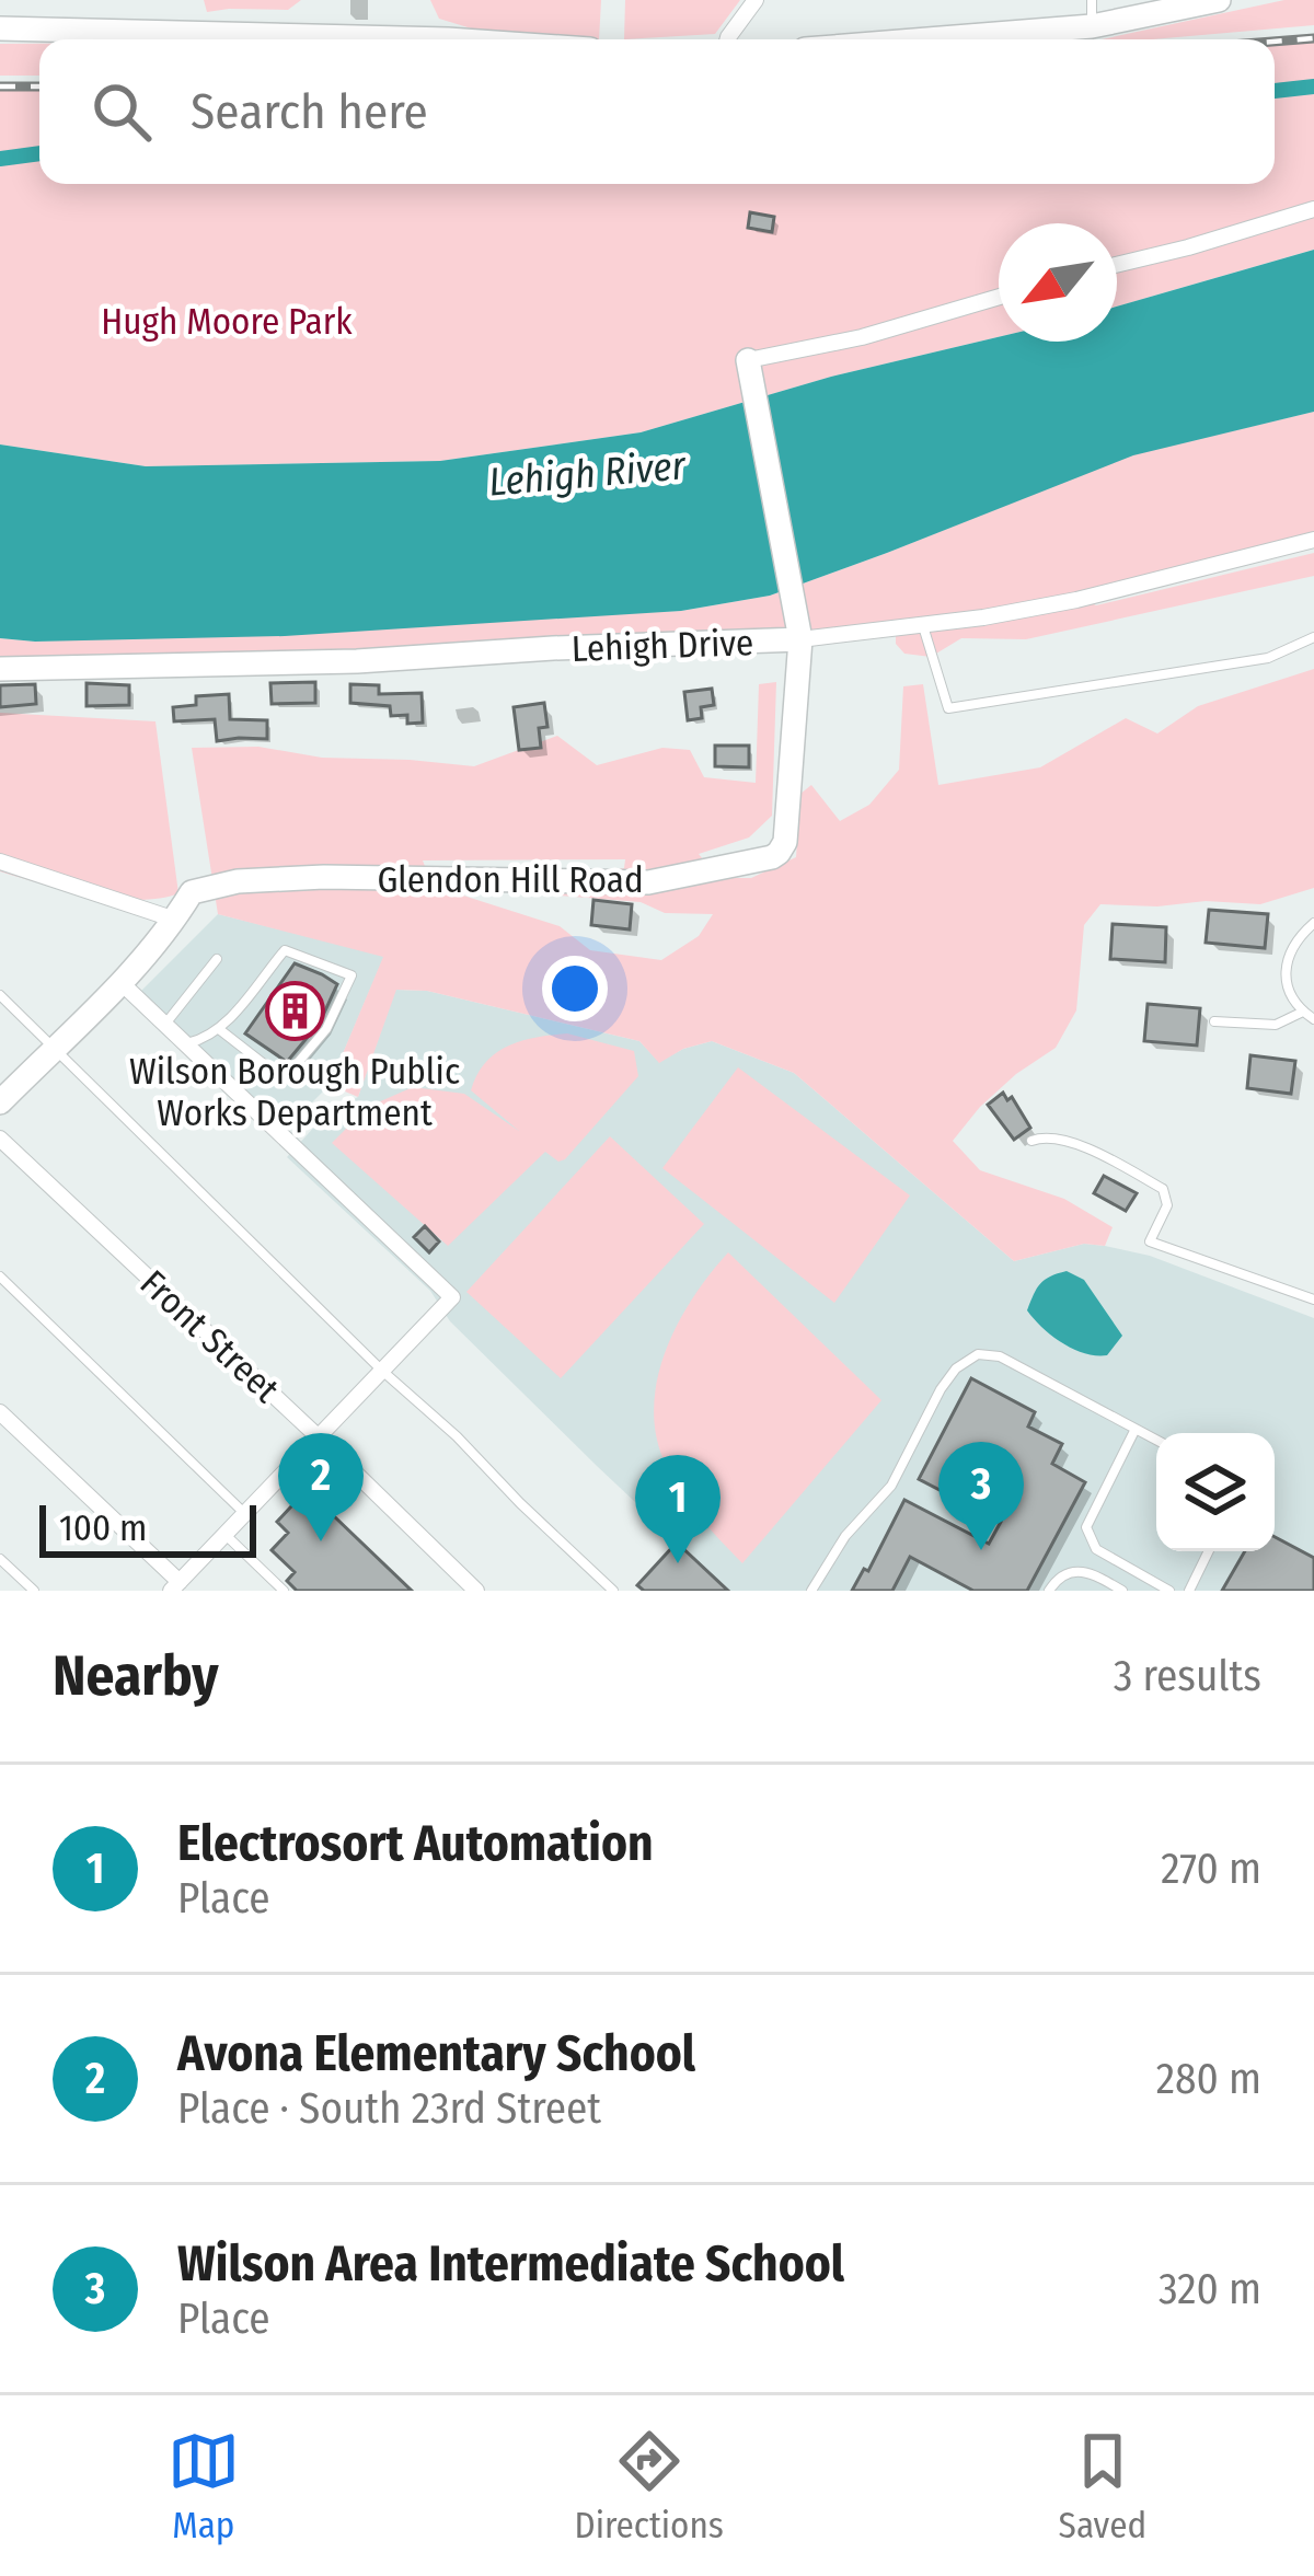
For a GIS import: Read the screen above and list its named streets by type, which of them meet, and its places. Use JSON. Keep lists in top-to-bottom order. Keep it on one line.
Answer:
{"streets":{"street":["Lehigh Drive","Glendon Hill Road","Front Street"]},"crossings":[["Lehigh Drive","Glendon Hill Road"]],"water":["Lehigh River"],"parks":["Hugh Moore Park"],"places":{"building":["Wilson Borough Public Works Department"]},"scale_bar":"100 m","north":"bottom left","page":{"search":"Search here","pins":["2","3","1"],"scale":"100 m","heading":["Nearby","3 results"],"list":[{"mark":"1","name":"Electrosort Automation","note":"Place","value":"270 m"},{"mark":"2","name":"Avona Elementary School","note":"Place · South 23rd Street","value":"280 m"},{"mark":"3","name":"Wilson Area Intermediate School","note":"Place","value":"320 m"}],"nav":["Map","Directions","Saved"]}}
